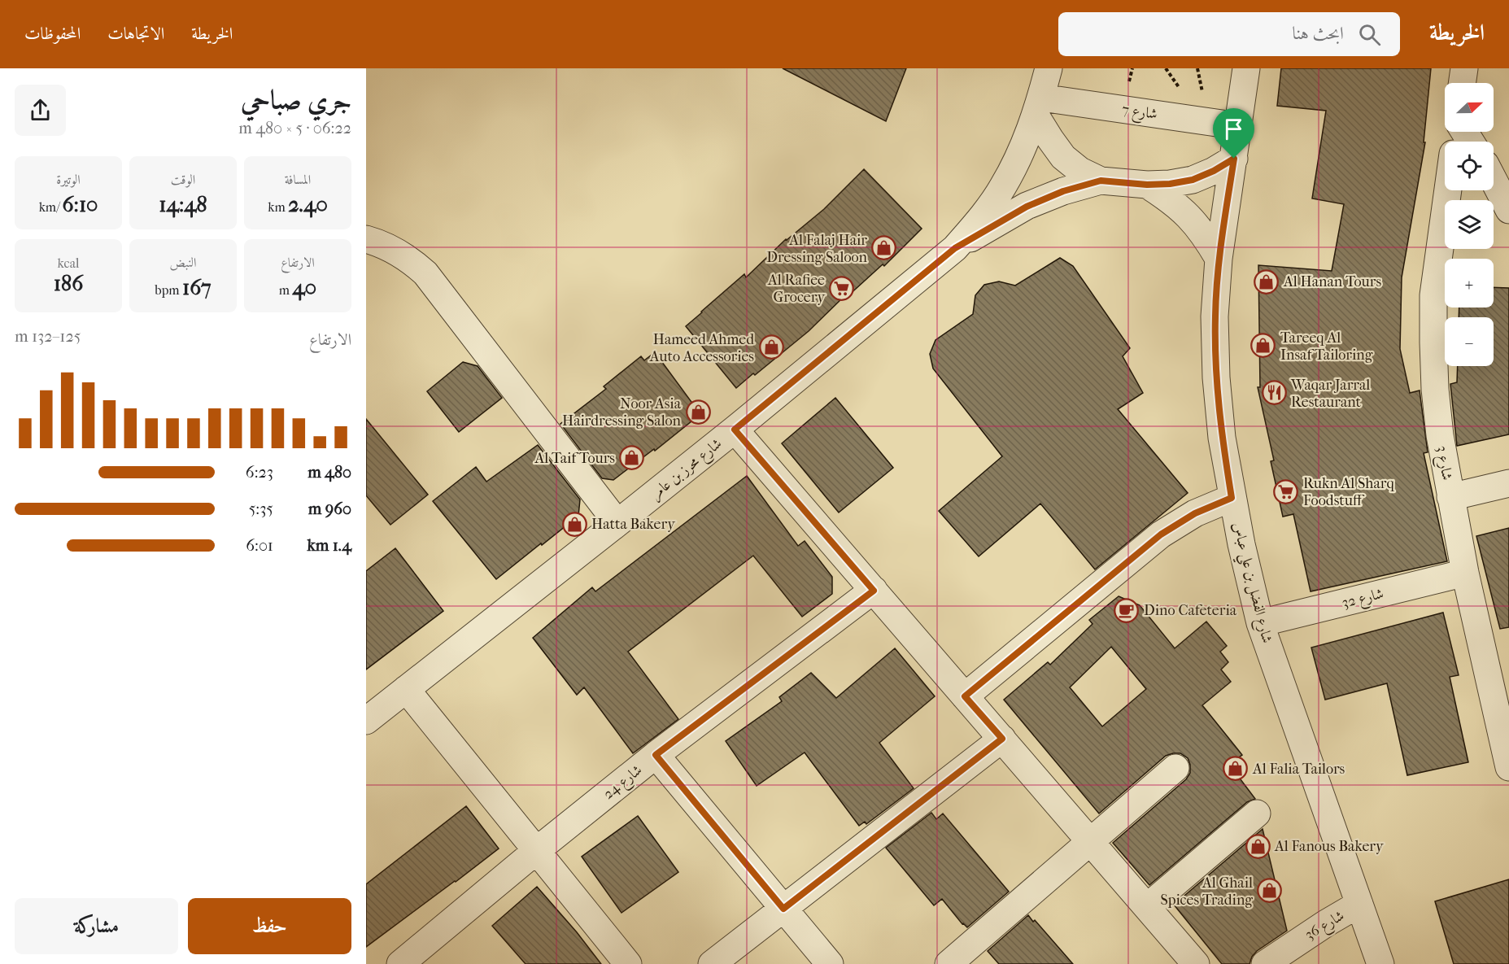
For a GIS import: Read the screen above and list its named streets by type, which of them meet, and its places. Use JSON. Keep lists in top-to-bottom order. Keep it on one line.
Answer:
{"streets":{"street":["شارع 7","شارع 3","شارع محرز بن عامر","شارع الفضل بن علي عباس","شارع 32","شارع 24","شارع 36"]},"crossings":[["شارع 7","شارع محرز بن عامر"],["شارع 7","شارع الفضل بن علي عباس"],["شارع 3","شارع 32"],["شارع الفضل بن علي عباس","شارع 32"],["شارع الفضل بن علي عباس","شارع 36"]],"places":{"shop":["Al Falaj Hair Dressing Saloon","Al Hanan Tours","Tareeq Al Insaf Tailoring","Hameed Ahmed Auto Accessories","Noor Asia Hairdressing Salon","Al Taif Tours","Hatta Bakery","Al Falia Tailors","Al Fanous Bakery","Al Ghail Spices Trading"],"supermarket":["Al Rafiee Grocery","Rukn Al Sharq Foodstuff"],"restaurant":["Waqar Jarral Restaurant"],"cafe":["Dino Cafeteria"]},"north":"right","page":{"header":"الخريطة","search":"ابحث هنا","nav":["الخريطة","الاتجاهات","المحفوظات"],"heading":["جري صباحي","06:22 · 5 × 480 m"],"map_buttons":["+","−"],"stats":[["المسافة","2.40 km"],["الوقت","14:48"],["الوتيرة","6:10 /km"],["الارتفاع","40 m"],["النبض","167 bpm"],["kcal","186"]],"chart":["الارتفاع","125–132 m"],"list":[{"name":"480 m","note":"6:23"},{"name":"960 m","note":"5:35"},{"name":"1.4 km","note":"6:01"}],"buttons":["حفظ","مشاركة"]}}
